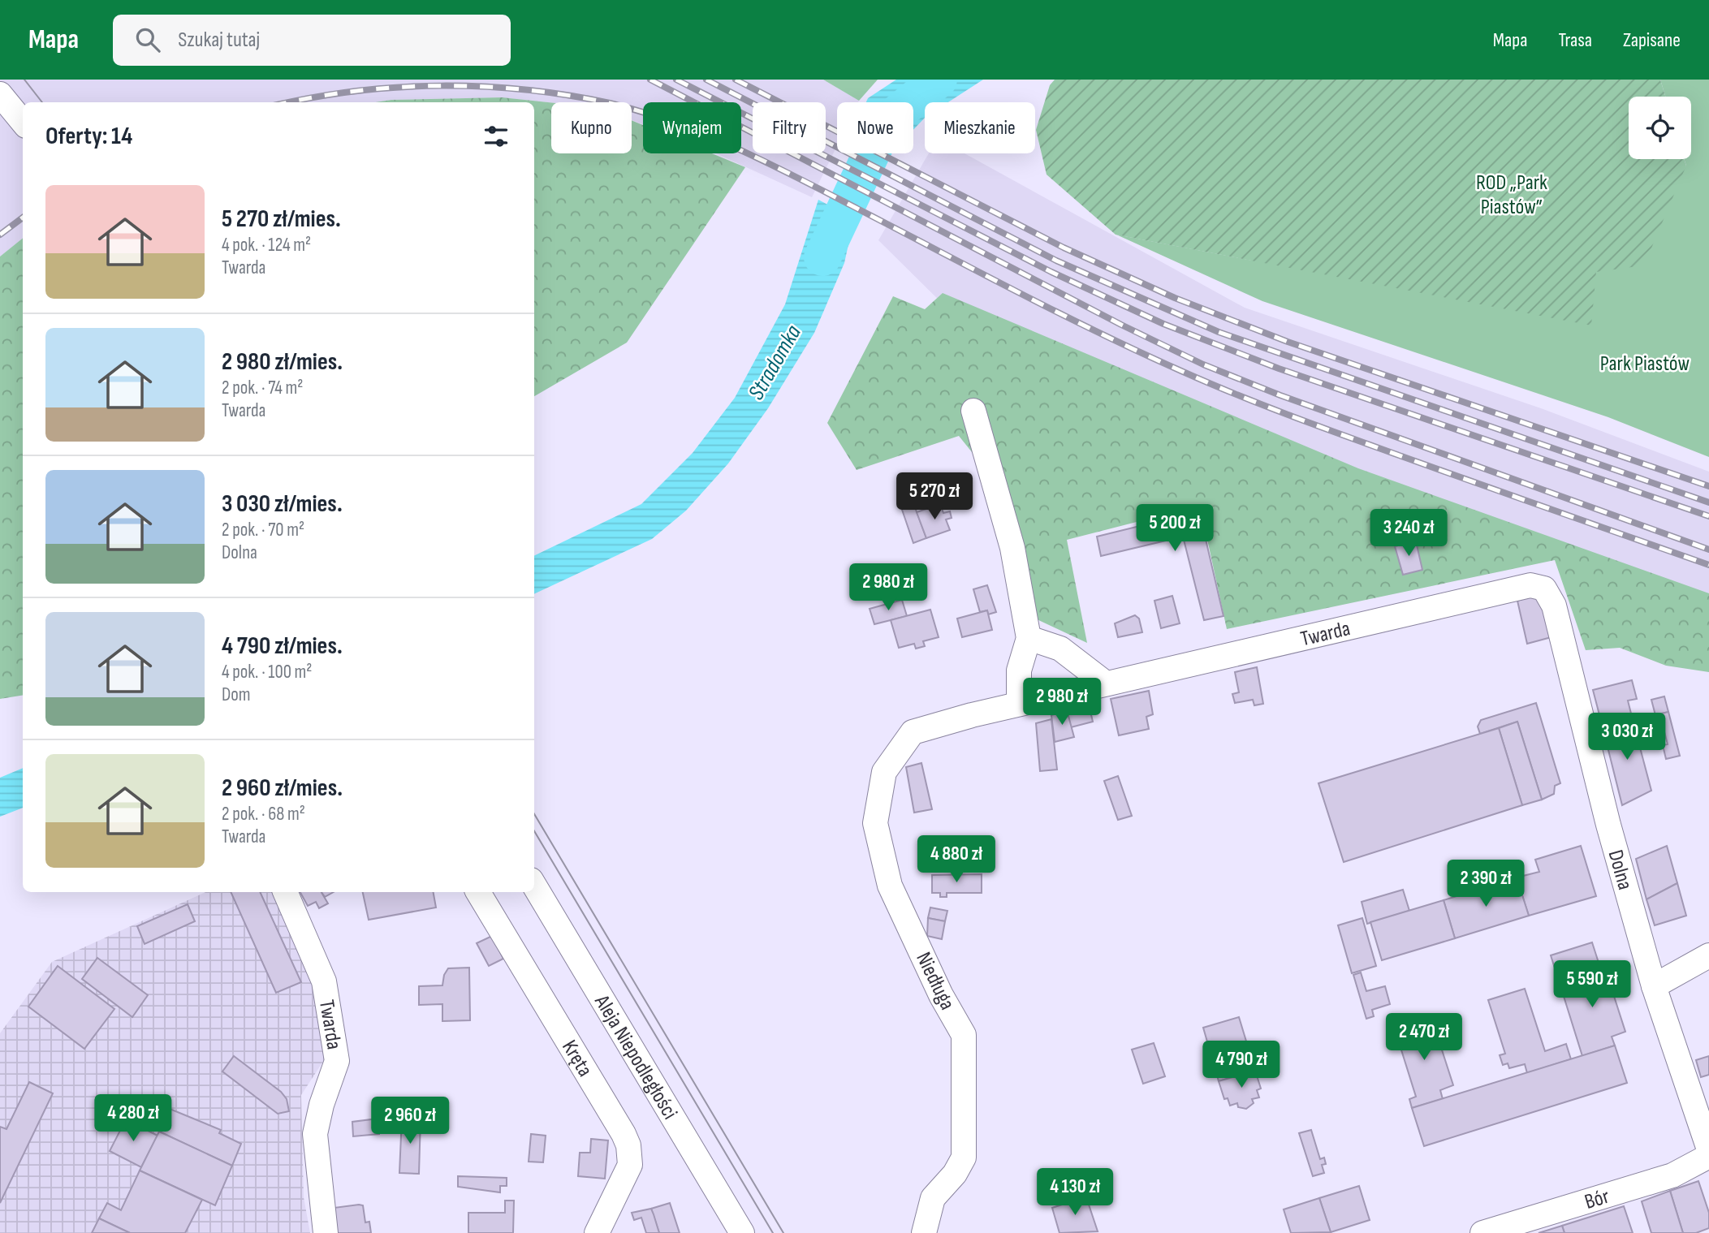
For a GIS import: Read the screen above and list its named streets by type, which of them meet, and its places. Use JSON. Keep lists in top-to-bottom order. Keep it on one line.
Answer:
{"streets":{"street":["Twarda","Dolna","Niedługa","Aleja Niepodległości","Kręta","Bór"]},"crossings":[["Twarda","Dolna"],["Twarda","Niedługa"]],"water":["Stradomka"],"parks":["ROD „Park Piastów”","Park Piastów"],"page":{"header":"Mapa","search":"Szukaj tutaj","nav":["Mapa","Trasa","Zapisane"],"chip":["Kupno","Wynajem","Filtry","Nowe","Mieszkanie"],"heading":"Oferty: 14","list":[{"name":"5 270 zł/mies.","note":"4 pok. · 124 m² · Twarda"},{"name":"2 980 zł/mies.","note":"2 pok. · 74 m² · Twarda"},{"name":"3 030 zł/mies.","note":"2 pok. · 70 m² · Dolna"},{"name":"4 790 zł/mies.","note":"4 pok. · 100 m² · Dom"},{"name":"2 960 zł/mies.","note":"2 pok. · 68 m² · Twarda"}],"price":["5 270 zł","5 200 zł","3 240 zł","2 980 zł","2 980 zł","3 030 zł","4 880 zł","2 390 zł","5 590 zł","2 470 zł","4 790 zł","4 280 zł","2 960 zł","4 130 zł"]}}
